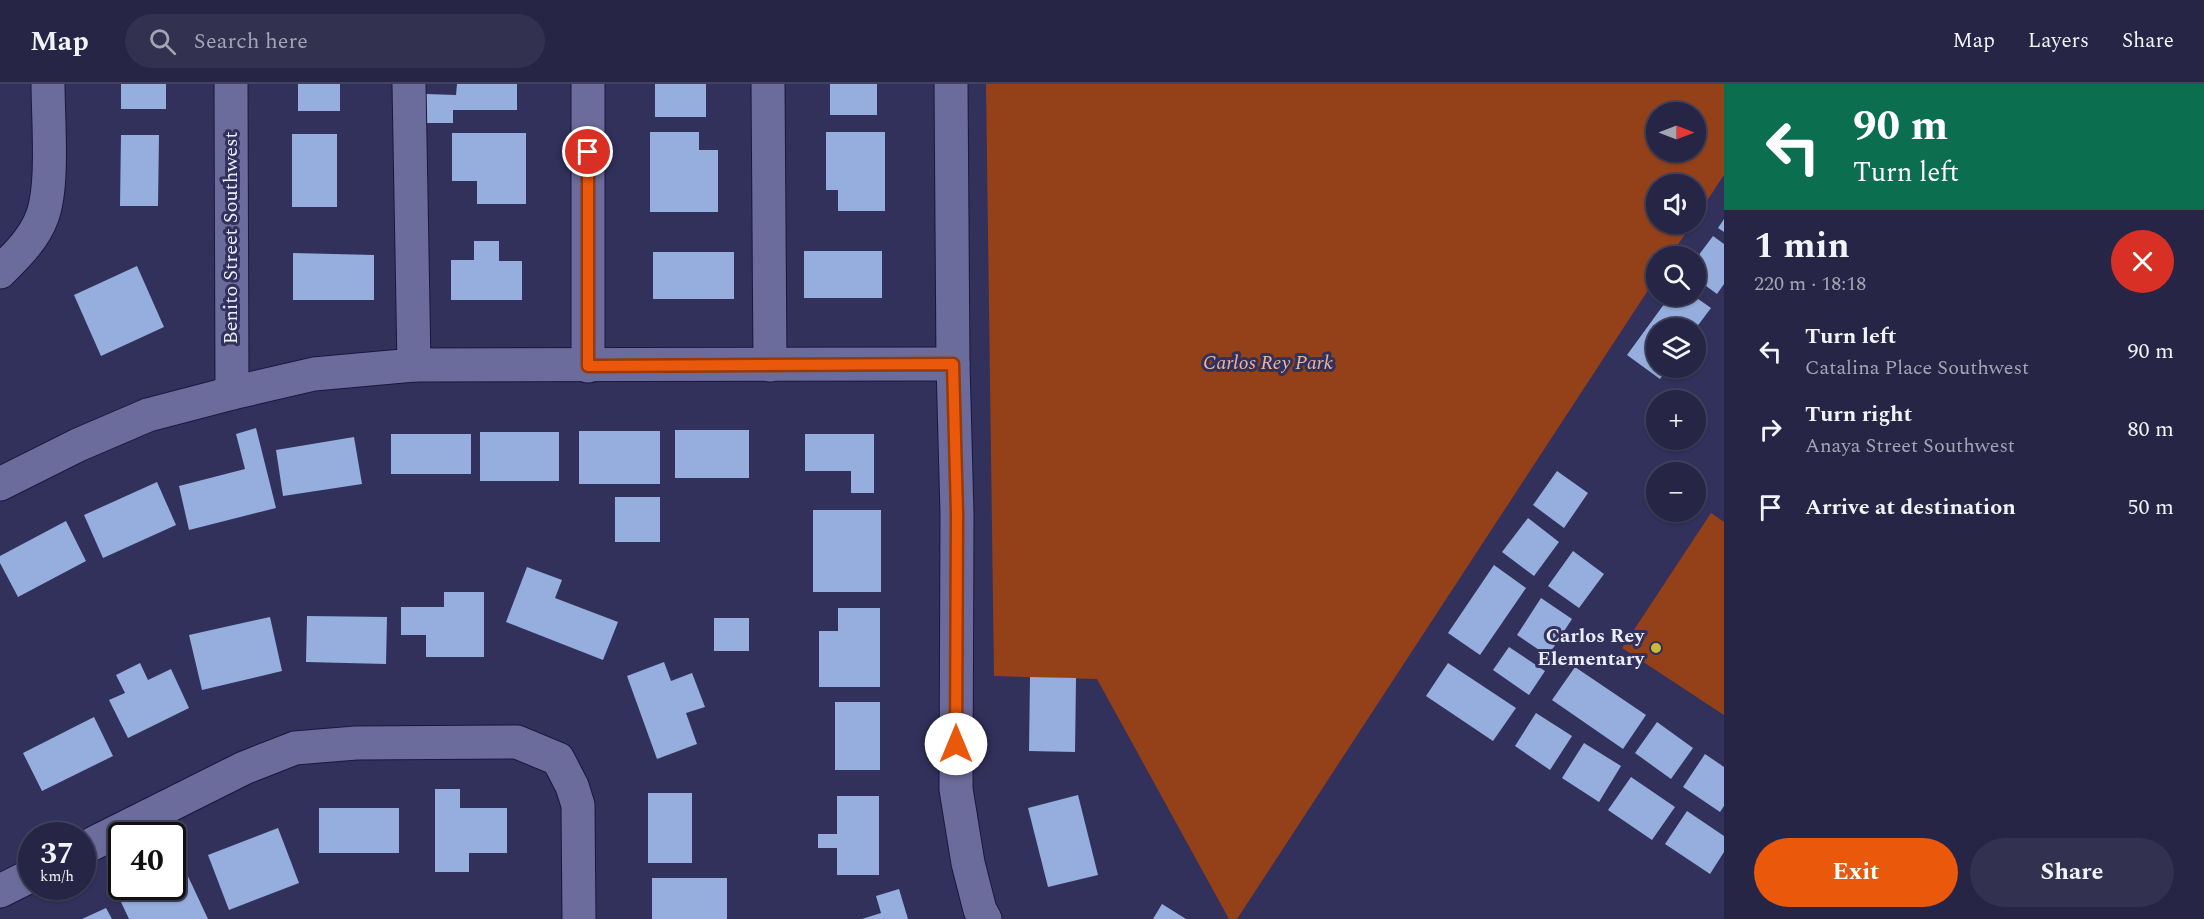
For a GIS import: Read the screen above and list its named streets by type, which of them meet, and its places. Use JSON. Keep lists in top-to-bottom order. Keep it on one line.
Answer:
{"streets":{"street":["Benito Street Southwest"]},"parks":["Carlos Rey Park"],"places":["Carlos Rey Elementary"],"north":"right","page":{"header":"Map","search":"Search here","nav":["Map","Layers","Share"],"turn":["90 m","Turn left"],"map_buttons":["+","−"],"heading":["1 min","220 m · 18:18"],"list":[{"name":"Turn left","note":"Catalina Place Southwest","value":"90 m"},{"name":"Turn right","note":"Anaya Street Southwest","value":"80 m"},{"name":"Arrive at destination","value":"50 m"}],"speed":"37 km/h","limit":"40","buttons":["Exit","Share"]}}
